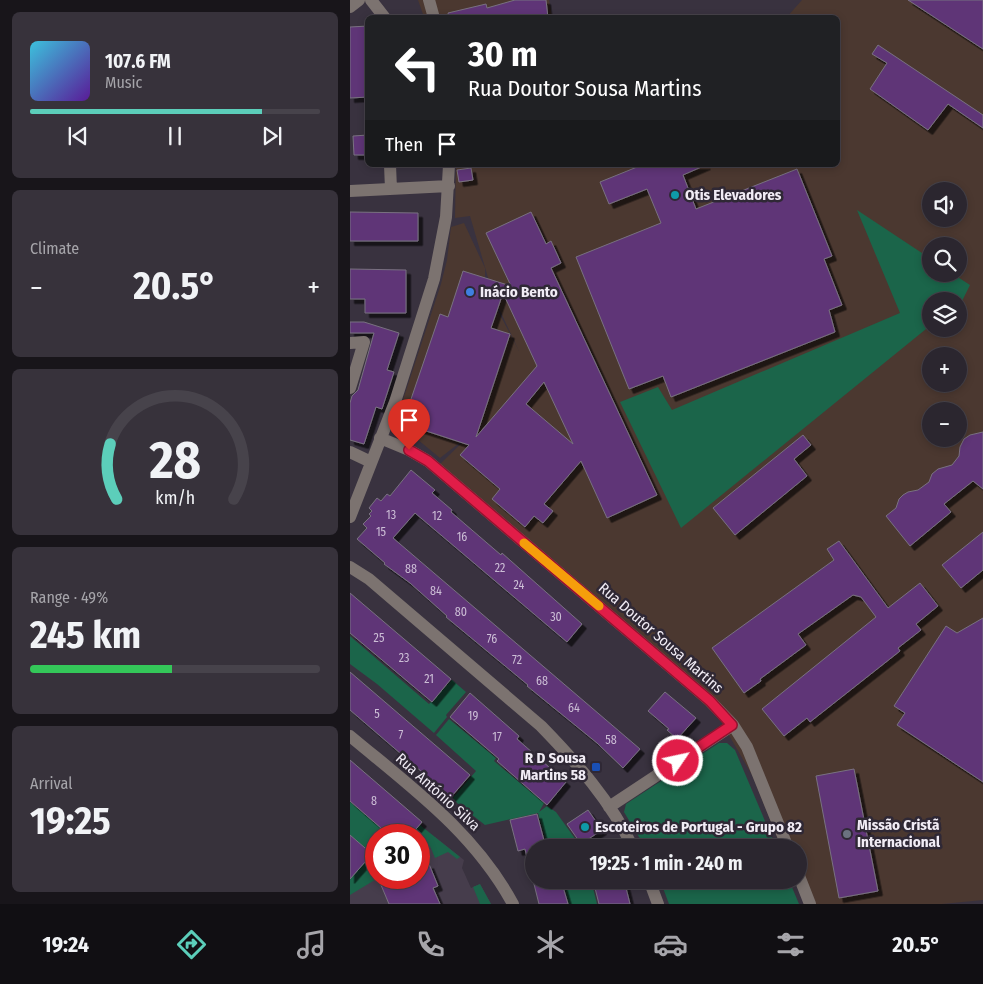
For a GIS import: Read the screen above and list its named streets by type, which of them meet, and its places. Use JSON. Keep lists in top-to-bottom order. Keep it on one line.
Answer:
{"streets":{"street":["Rua Doutor Sousa Martins","Rua António Silva"]},"places":{"other":["Otis Elevadores","Inácio Bento","Escoteiros de Portugal - Grupo 82","Missão Cristã Internacional"],"transit":["R D Sousa Martins 58"]},"house_numbers":["13","12","15","16","22","88","24","84","80","30","25","76","23","72","21","68","64","5","19","7","17","58","8"],"page":{"turn":["30 m","Rua Doutor Sousa Martins"],"song":["107.6 FM","Music"],"then":"Then","map_buttons":["+","−"],"tile":["Climate",["Range · 49%","245 km"],["Arrival","19:25"]],"heat":["−","20.5°","+"],"limit":"30","trip":"19:25 · 1 min · 240 m","tabs":["19:24","20.5°"],"gauge":["28","km/h"]}}
